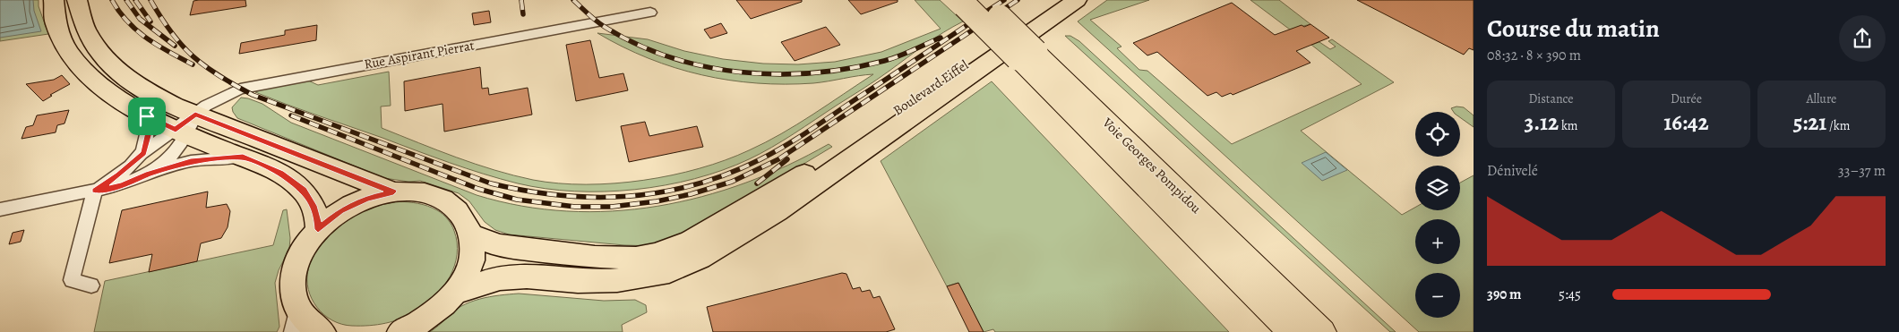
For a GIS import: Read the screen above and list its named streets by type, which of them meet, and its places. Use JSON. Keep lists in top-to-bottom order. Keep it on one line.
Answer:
{"streets":{"highway":["Voie Georges Pompidou"],"main road":["Boulevard Eiffel"],"street":["Rue Aspirant Pierrat"]},"page":{"heading":["Course du matin","08:32 · 8 × 390 m"],"stats":[["Distance","3.12 km"],["Durée","16:42"],["Allure","5:21 /km"]],"map_buttons":["+","−"],"chart":["Dénivelé","33–37 m"],"list":[{"name":"390 m","note":"5:45"}]}}
